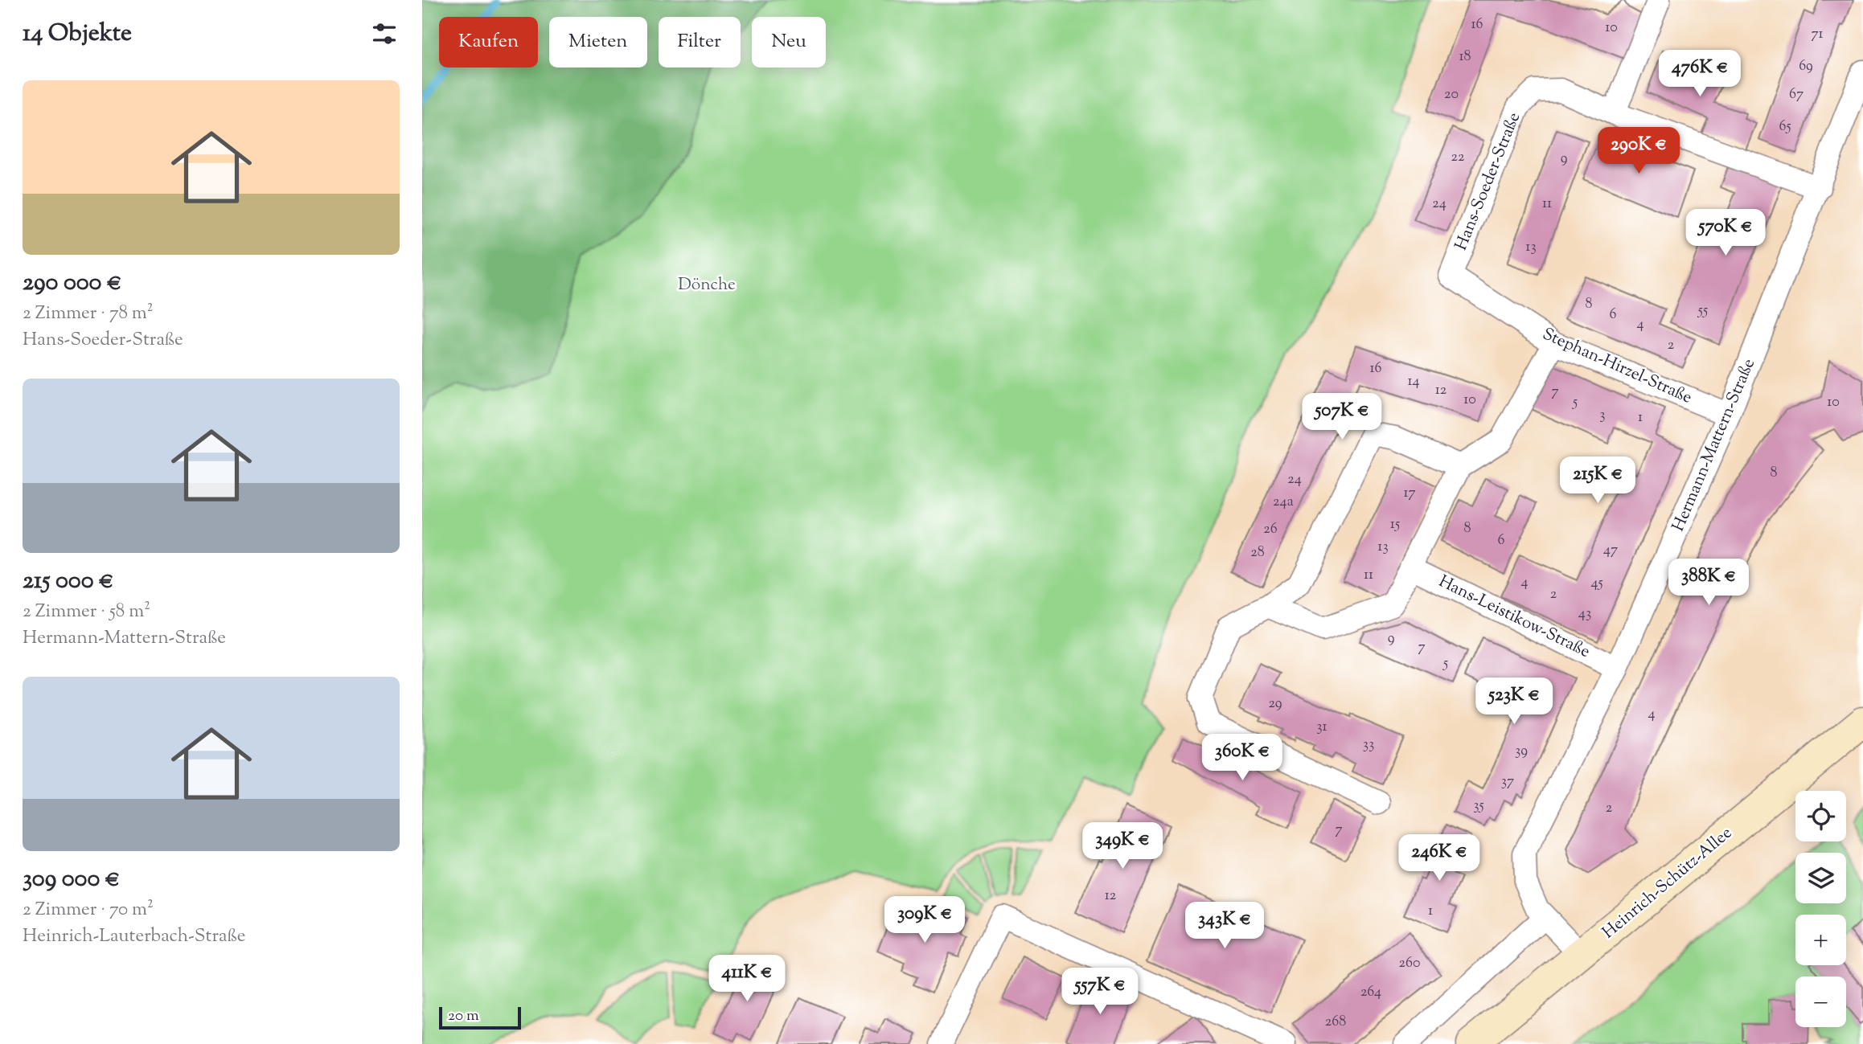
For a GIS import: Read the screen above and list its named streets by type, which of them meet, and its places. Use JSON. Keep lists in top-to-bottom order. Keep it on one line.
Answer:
{"streets":{"main road":["Heinrich-Schütz-Allee"],"street":["Hans-Soeder-Straße","Stephan-Hirzel-Straße","Hermann-Mattern-Straße","Hans-Leistikow-Straße"]},"crossings":[["Hans-Soeder-Straße","Stephan-Hirzel-Straße"],["Hans-Soeder-Straße","Hermann-Mattern-Straße"],["Stephan-Hirzel-Straße","Hermann-Mattern-Straße"],["Hermann-Mattern-Straße","Hans-Leistikow-Straße"],["Hermann-Mattern-Straße","Heinrich-Schütz-Allee"]],"parks":["Dönche"],"house_numbers":["16","10","71","18","69","20","67","65","22","9","24","11","13","8","55","6","4","2","16","14","12","7","10","5","10","3","1","8","24","17","24a","15","8","26","6","13","47","28","11","4","45","2","43","9","7","5","29","4","31","33","39","37","35","2","7","12","1","260","264","268"],"scale_bar":"20 m","page":{"heading":"14 Objekte","chip":["Kaufen","Mieten","Filter","Neu"],"price":["476K €","290K €","570K €","507K €","215K €","388K €","523K €","360K €","349K €","246K €","309K €","343K €","411K €","557K €"],"list":[{"name":"290 000 €","note":"2 Zimmer · 78 m² · Hans-Soeder-Straße"},{"name":"215 000 €","note":"2 Zimmer · 58 m² · Hermann-Mattern-Straße"},{"name":"309 000 €","note":"2 Zimmer · 70 m² · Heinrich-Lauterbach-Straße"}],"map_buttons":["+","−"],"scale":"20 m"}}
